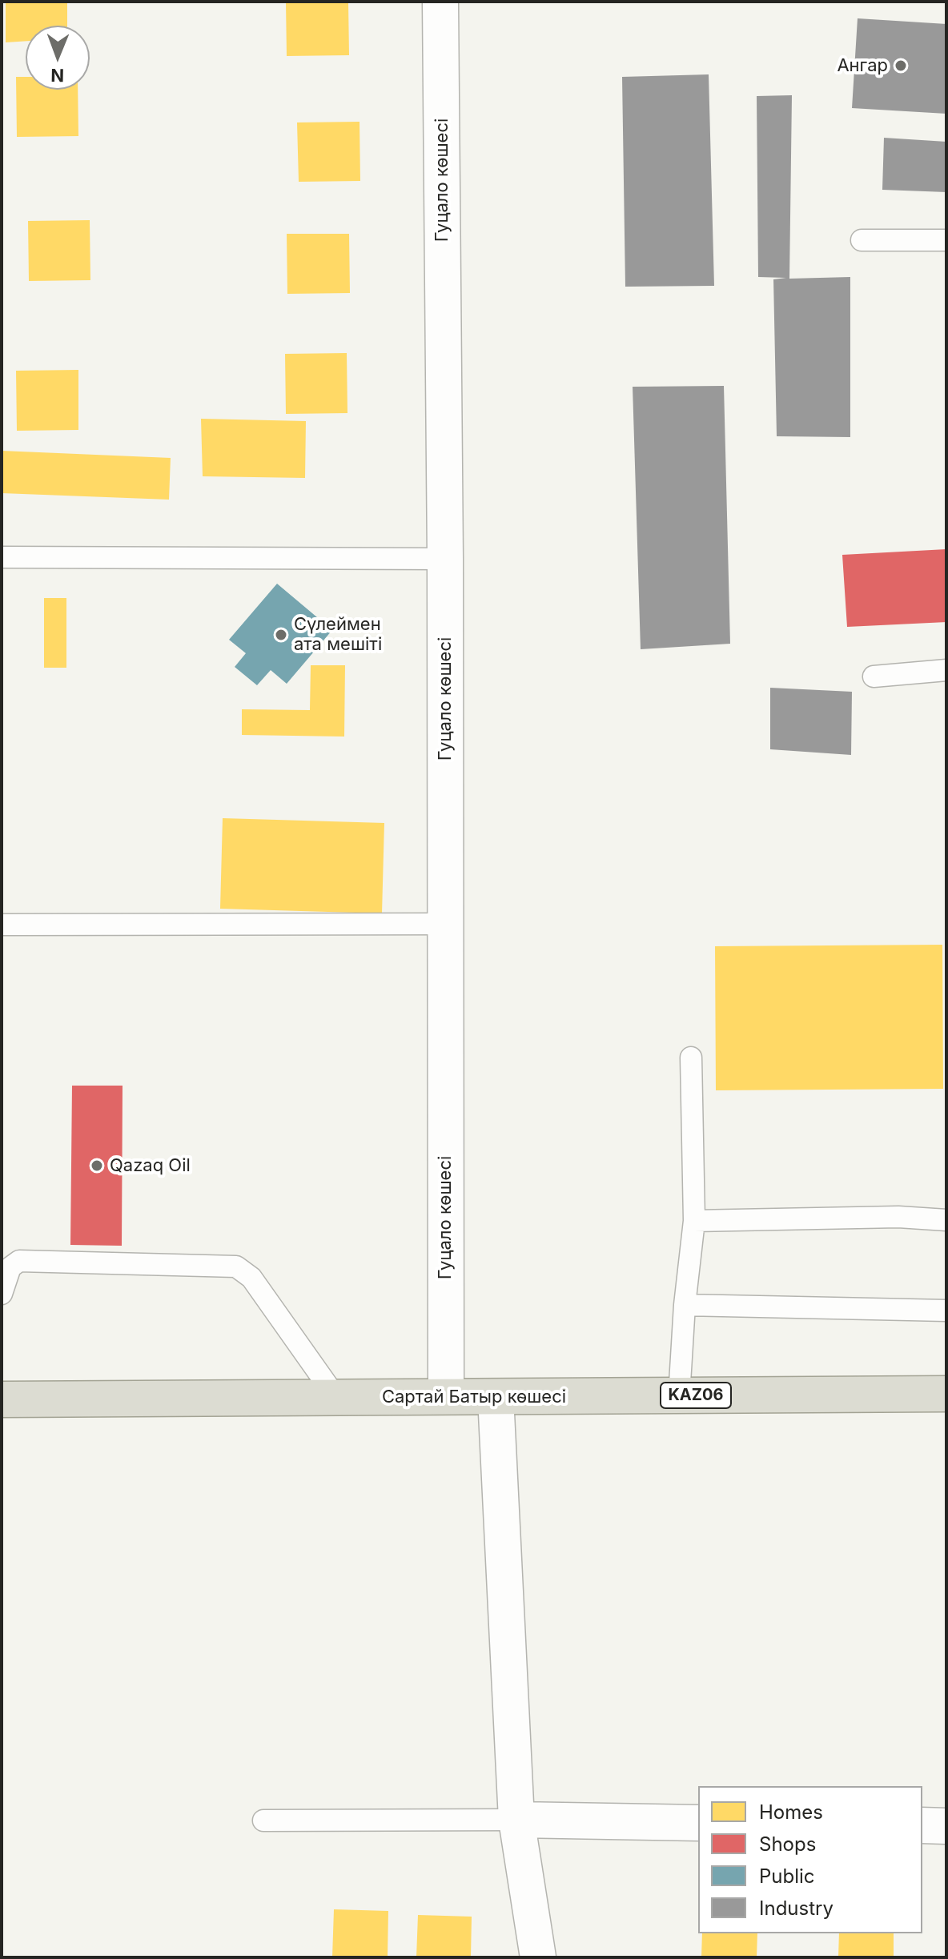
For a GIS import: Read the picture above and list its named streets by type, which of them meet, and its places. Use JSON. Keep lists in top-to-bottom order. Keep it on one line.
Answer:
{"streets":{"highway":["KАZ06","Сартай Батыр көшесі"],"street":["Гуцало көшесі"]},"crossings":[["Гуцало көшесі","Сартай Батыр көшесі"]],"places":["Ангар","Сүлеймен ата мешіті","Qazaq Oil"],"legend":["Homes","Shops","Public","Industry"],"north":"bottom"}
